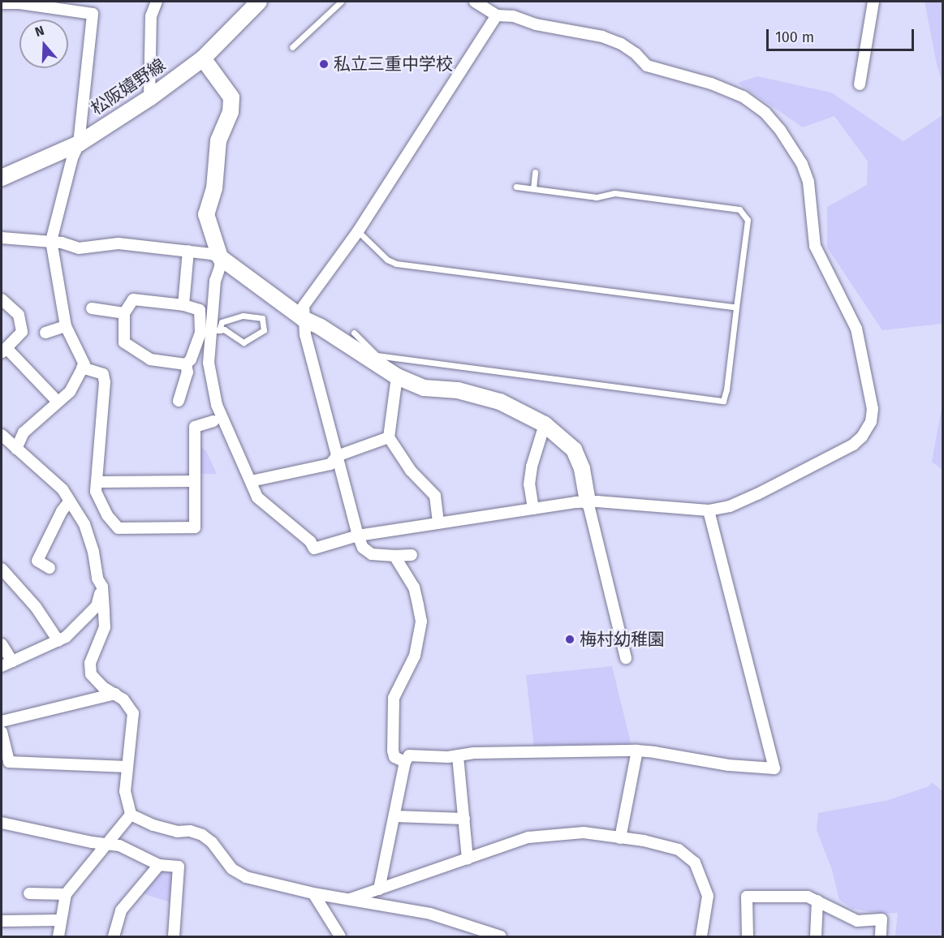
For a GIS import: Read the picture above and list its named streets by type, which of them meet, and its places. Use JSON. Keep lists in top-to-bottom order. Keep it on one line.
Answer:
{"streets":{"street":["松阪嬉野線"]},"places":["私立三重中学校","梅村幼稚園"],"scale_bar":"100 m","north":"top"}
